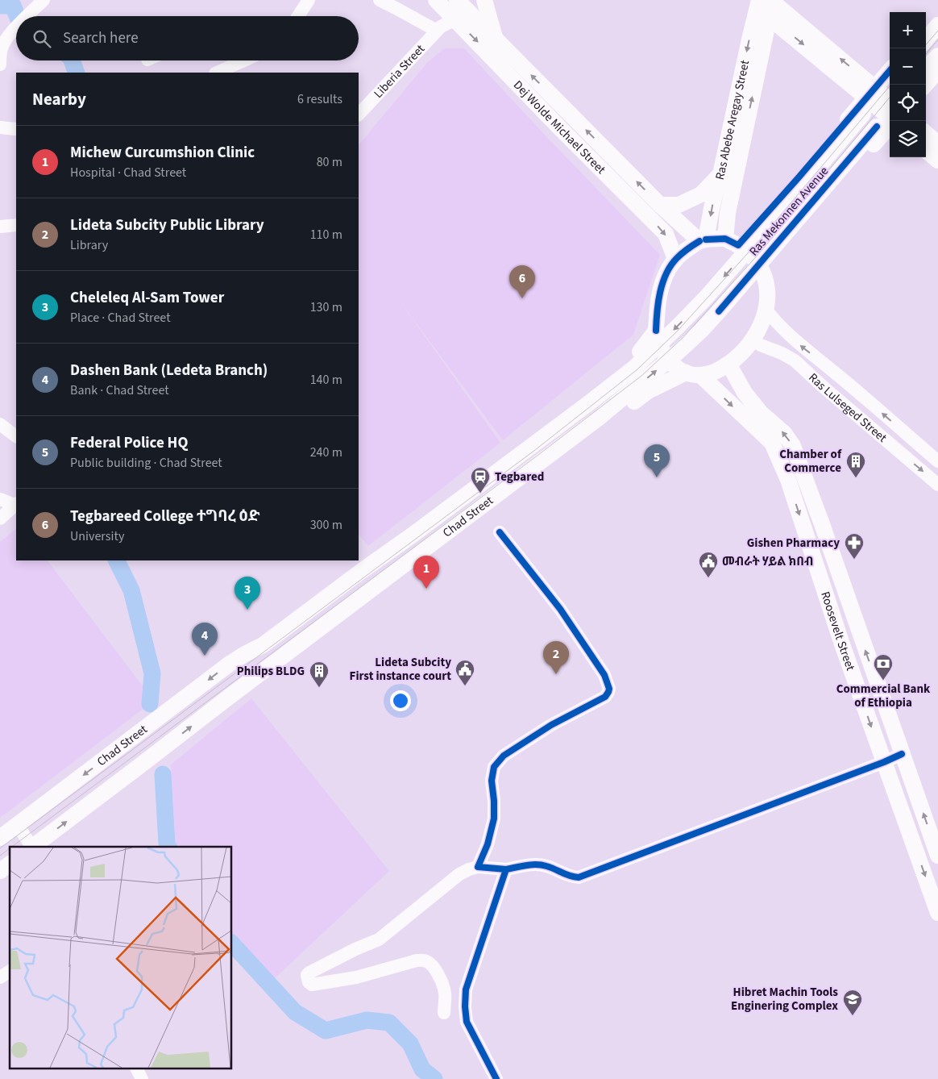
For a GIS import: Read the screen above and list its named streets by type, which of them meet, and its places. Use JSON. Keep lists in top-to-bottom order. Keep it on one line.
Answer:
{"streets":{"main road":["Ras Abebe Aregay Street","Dej Wolde Michael Street","Ras Mekonnen Avenue","Chad Street","Roosevelt Street"],"street":["Liberia Street","Ras Lulseged Street"]},"crossings":[["Liberia Street","Dej Wolde Michael Street"],["Ras Abebe Aregay Street","Dej Wolde Michael Street"],["Ras Abebe Aregay Street","Ras Mekonnen Avenue"],["Ras Abebe Aregay Street","Ras Lulseged Street"],["Ras Abebe Aregay Street","Chad Street"],["Ras Abebe Aregay Street","Roosevelt Street"],["Dej Wolde Michael Street","Ras Mekonnen Avenue"],["Dej Wolde Michael Street","Ras Lulseged Street"],["Dej Wolde Michael Street","Chad Street"],["Dej Wolde Michael Street","Roosevelt Street"],["Ras Mekonnen Avenue","Ras Lulseged Street"],["Ras Mekonnen Avenue","Chad Street"],["Ras Mekonnen Avenue","Roosevelt Street"],["Ras Lulseged Street","Chad Street"],["Ras Lulseged Street","Roosevelt Street"],["Chad Street","Roosevelt Street"]],"places":{"building":["Chamber of Commerce","Philips BLDG"],"station":["Tegbared"],"pharmacy":["Gishen Pharmacy"],"public building":["መብራት ሃይል ክበብ","Lideta Subcity First instance court"],"bank":["Commercial Bank of Ethiopia"],"school or university":["Hibret Machin Tools Enginering Complex"]},"page":{"map_buttons":["+","−"],"search":"Search here","heading":["Nearby","6 results"],"list":[{"mark":"1","name":"Michew Curcumshion Clinic","note":"Hospital · Chad Street","value":"80 m"},{"mark":"2","name":"Lideta Subcity Public Library","note":"Library","value":"110 m"},{"mark":"3","name":"Cheleleq Al-Sam Tower","note":"Place · Chad Street","value":"130 m"},{"mark":"4","name":"Dashen Bank (Ledeta Branch)","note":"Bank · Chad Street","value":"140 m"},{"mark":"5","name":"Federal Police HQ","note":"Public building · Chad Street","value":"240 m"},{"mark":"6","name":"Tegbareed College ተግባረ ዕድ","note":"University","value":"300 m"}],"pins":["6","5","1","3","4","2"]}}
